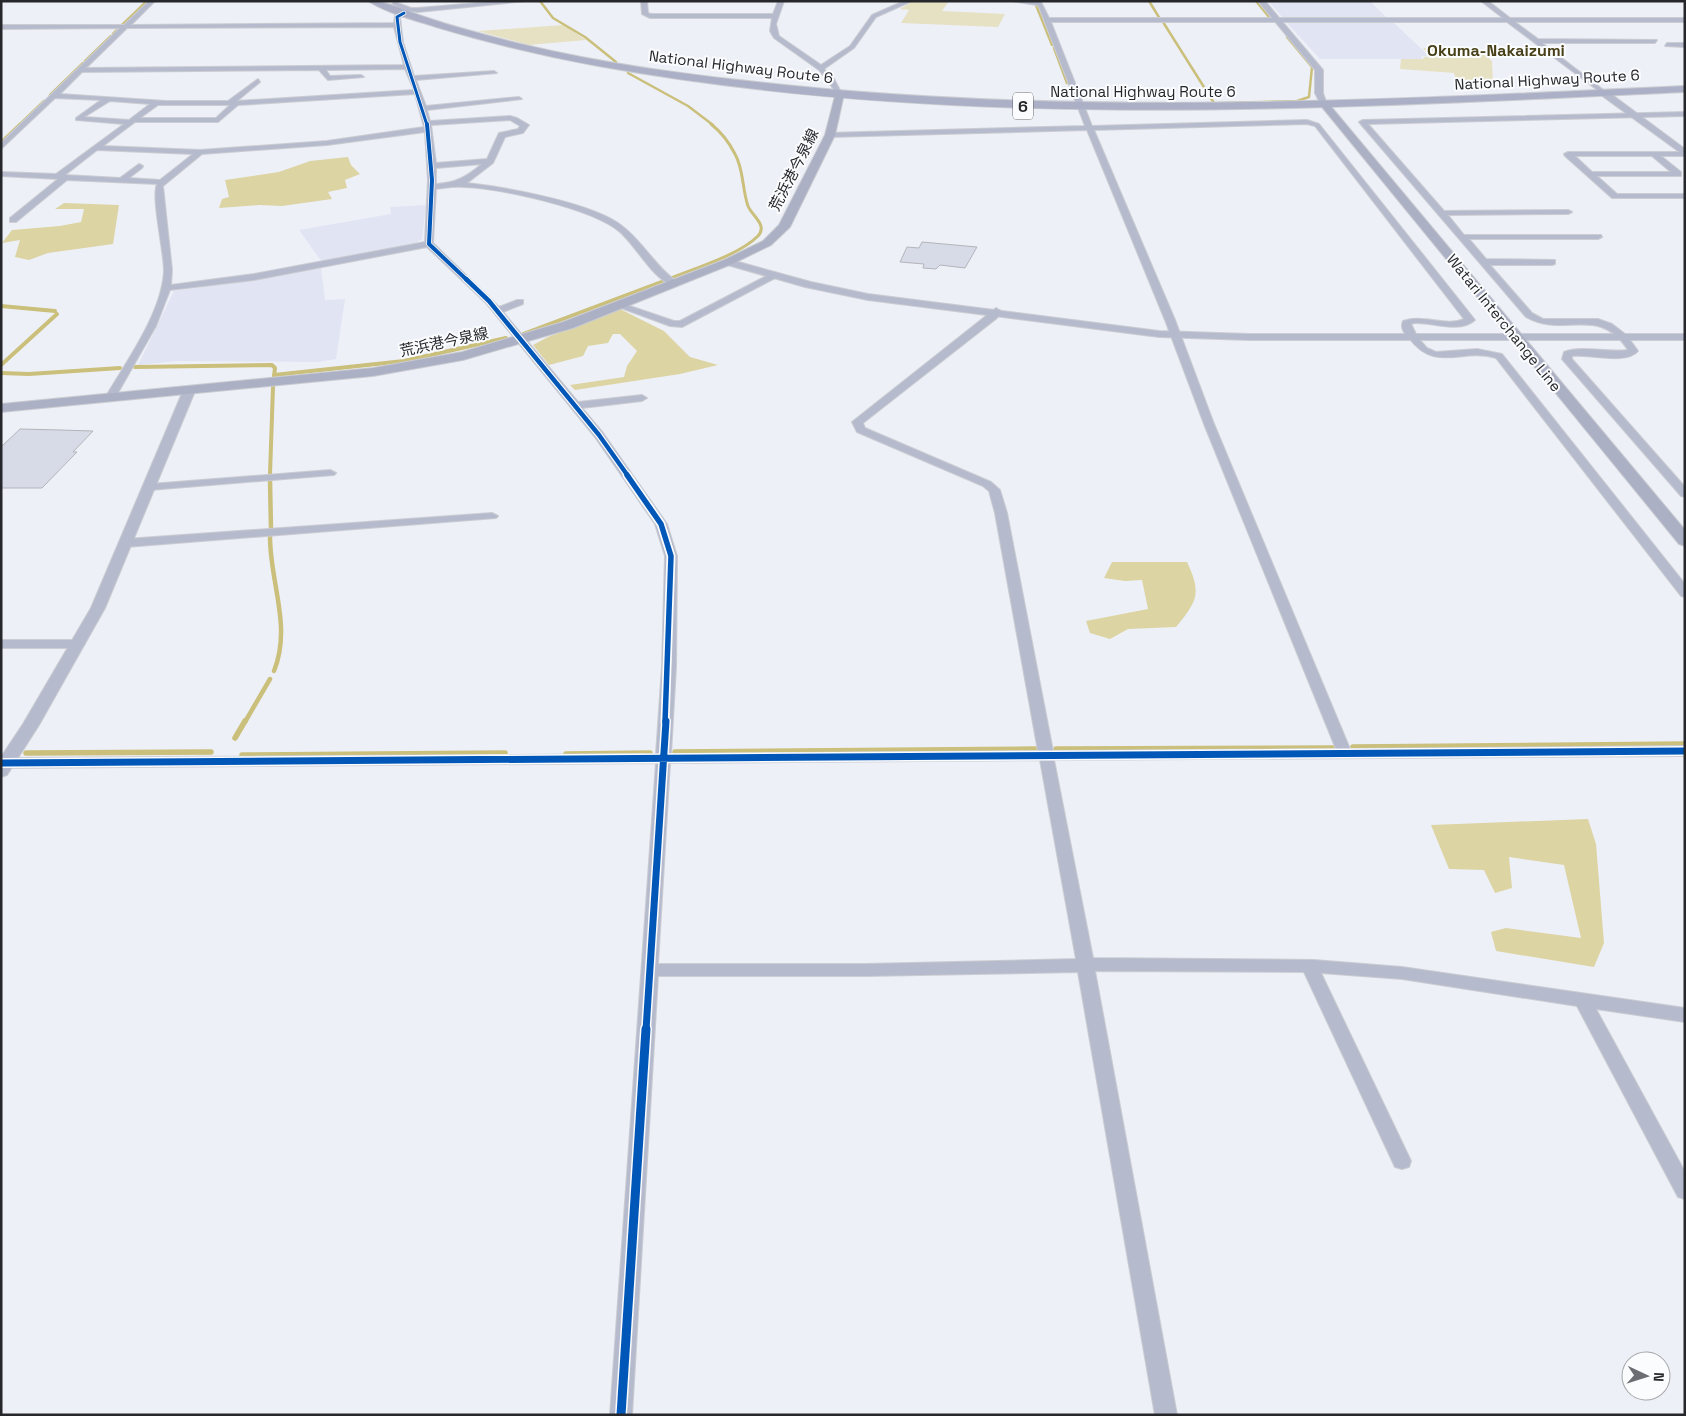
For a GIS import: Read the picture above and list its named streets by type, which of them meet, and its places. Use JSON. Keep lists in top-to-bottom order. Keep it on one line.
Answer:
{"streets":{"highway":["National Highway Route 6","6"],"main road":["荒浜港今泉線","Watari Interchange Line"]},"crossings":[["National Highway Route 6","荒浜港今泉線"],["National Highway Route 6","Watari Interchange Line"]],"districts":["Okuma-Nakaizumi"],"north":"right"}
